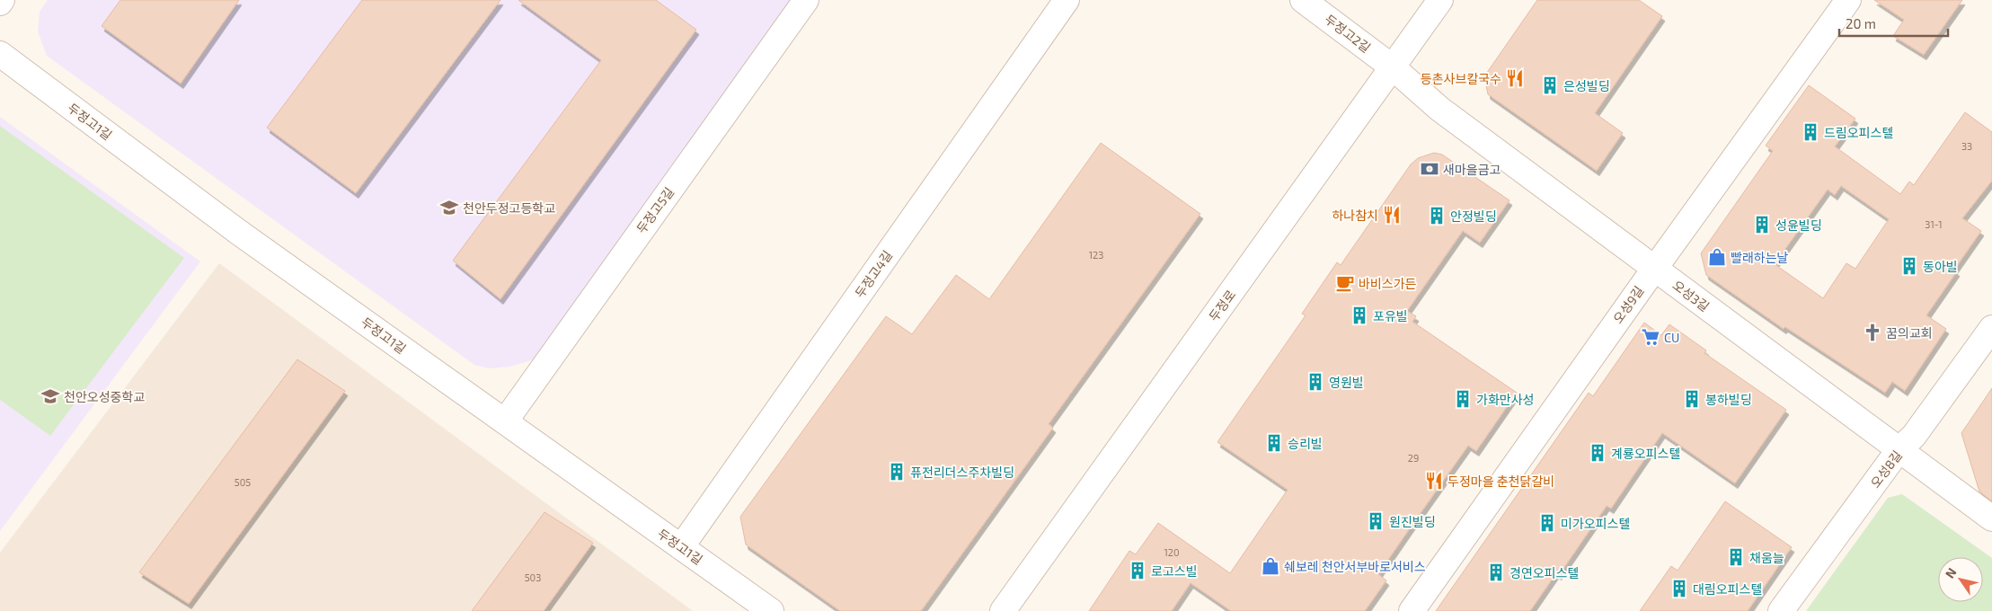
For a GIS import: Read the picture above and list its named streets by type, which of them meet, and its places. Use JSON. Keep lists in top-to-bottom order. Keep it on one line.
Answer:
{"streets":{"street":["두정고2길","두정고1길","두정고5길","두정고4길","오성3길","오성9길","두정로","오성8길"]},"crossings":[["두정고2길","오성3길"],["두정고2길","두정로"],["두정고1길","두정고5길"],["두정고1길","두정고4길"],["오성3길","오성9길"],["오성3길","두정로"],["오성3길","오성8길"]],"places":{"restaurant":["등촌사브칼국수","하나참치","두정마을 춘천닭갈비"],"building":["은성빌딩","드림오피스텔","안정빌딩","성윤빌딩","동아빌","포유빌","영원빌","가화만사성","봉하빌딩","승리빌","계룡오피스텔","퓨전리더스주차빌딩","원진빌딩","미가오피스텔","채움늘","로고스빌","경연오피스텔","대림오피스텔"],"bank":["새마을금고"],"school or university":["천안두정고등학교","천안오성중학교"],"shop":["빨래하는날","쉐보레 천안서부바로서비스"],"cafe":["바비스가든"],"church":["꿈의교회"],"supermarket":["CU"]},"house_numbers":["33","31-1","123","29","505","120","503"],"scale_bar":"20 m","north":"top left"}
